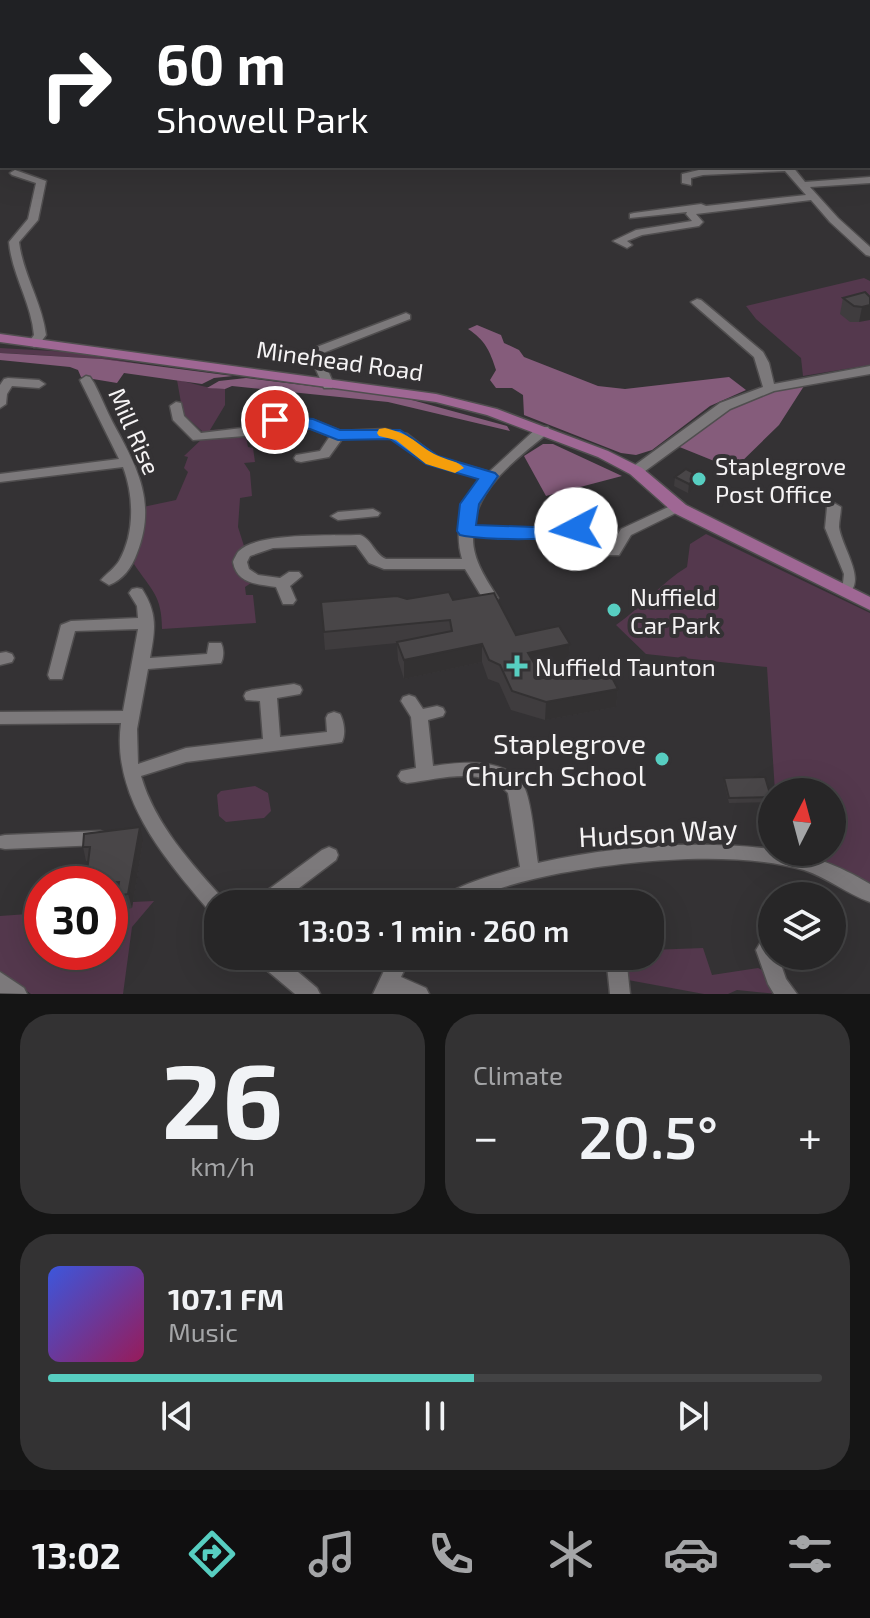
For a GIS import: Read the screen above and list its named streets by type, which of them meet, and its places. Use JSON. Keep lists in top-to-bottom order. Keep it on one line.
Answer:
{"streets":{"main road":["Minehead Road"],"street":["Mill Rise","Hudson Way"]},"places":{"other":["Staplegrove Post Office","Nuffield Car Park","Staplegrove Church School"],"health":["Nuffield Taunton"]},"north":"top","page":{"turn":["60 m","Showell Park"],"limit":"30","trip":"13:03 · 1 min · 260 m","tile":[["26","km/h"],"Climate"],"heat":["−","20.5°","+"],"song":["107.1 FM","Music"],"tabs":"13:02"}}
